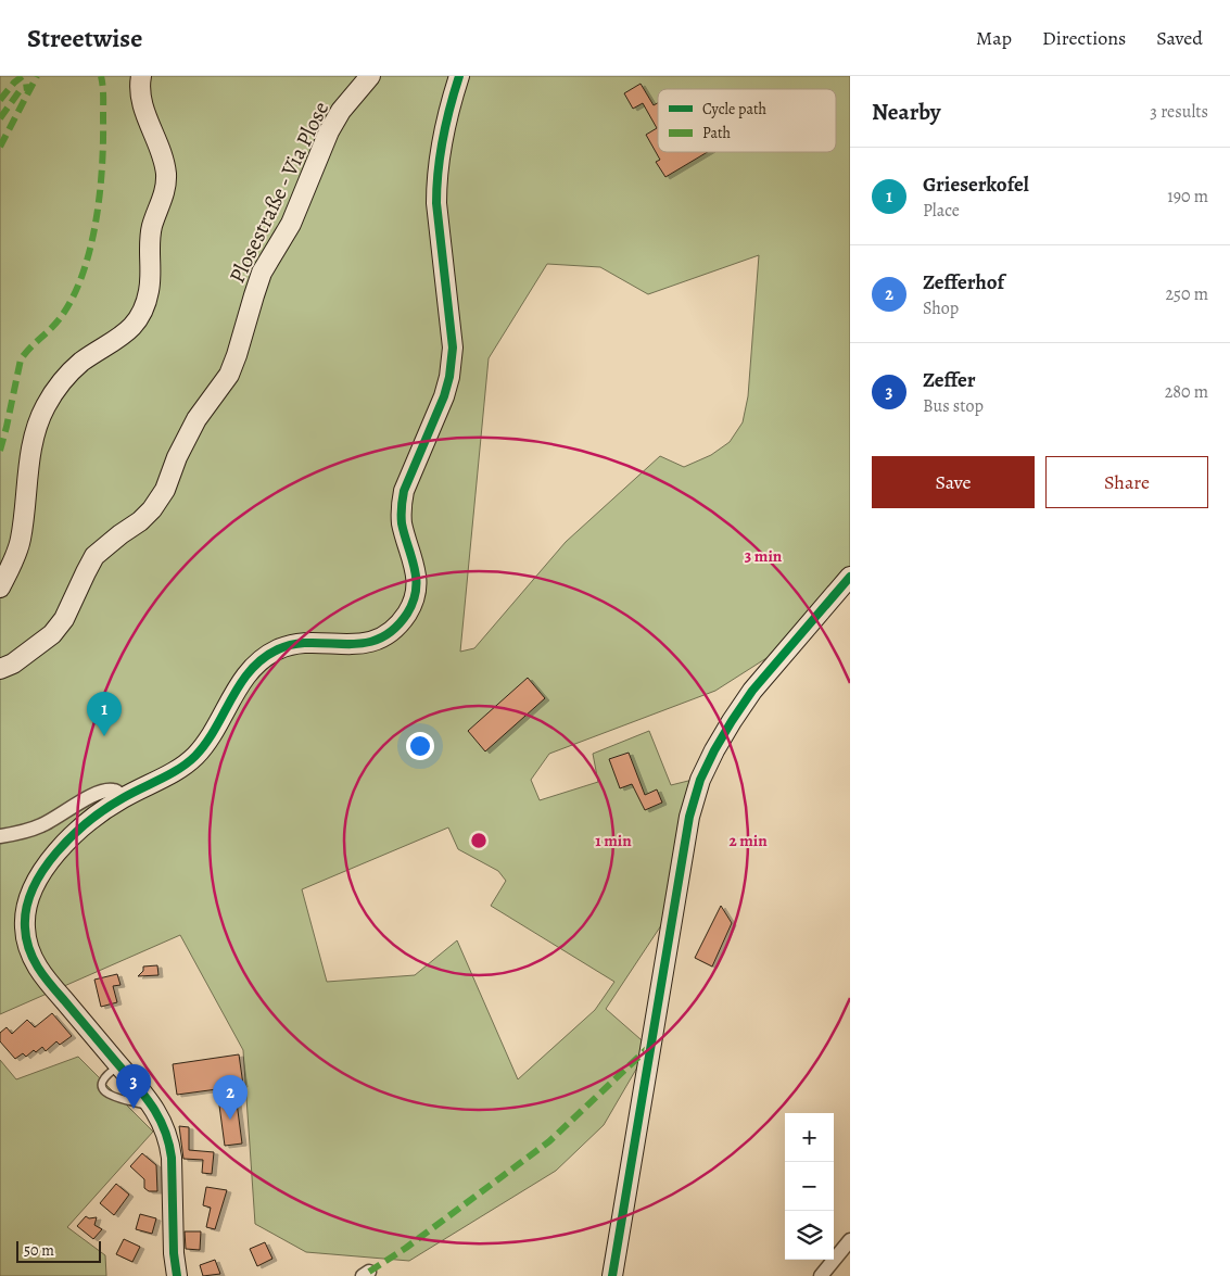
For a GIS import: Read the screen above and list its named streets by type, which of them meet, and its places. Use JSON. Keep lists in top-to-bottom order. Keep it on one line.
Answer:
{"streets":{"street":["Plosestraße - Via Plose"]},"legend":["Cycle path","Path"],"scale_bar":"50 m","page":{"header":"Streetwise","nav":["Map","Directions","Saved"],"heading":["Nearby","3 results"],"list":[{"mark":"1","name":"Grieserkofel","note":"Place","value":"190 m"},{"mark":"2","name":"Zefferhof","note":"Shop","value":"250 m"},{"mark":"3","name":"Zeffer","note":"Bus stop","value":"280 m"}],"buttons":["Save","Share"],"pins":["1","3","2"],"map_buttons":["+","−"],"scale":"50 m"},"rings":["3 min","1 min","2 min"]}
